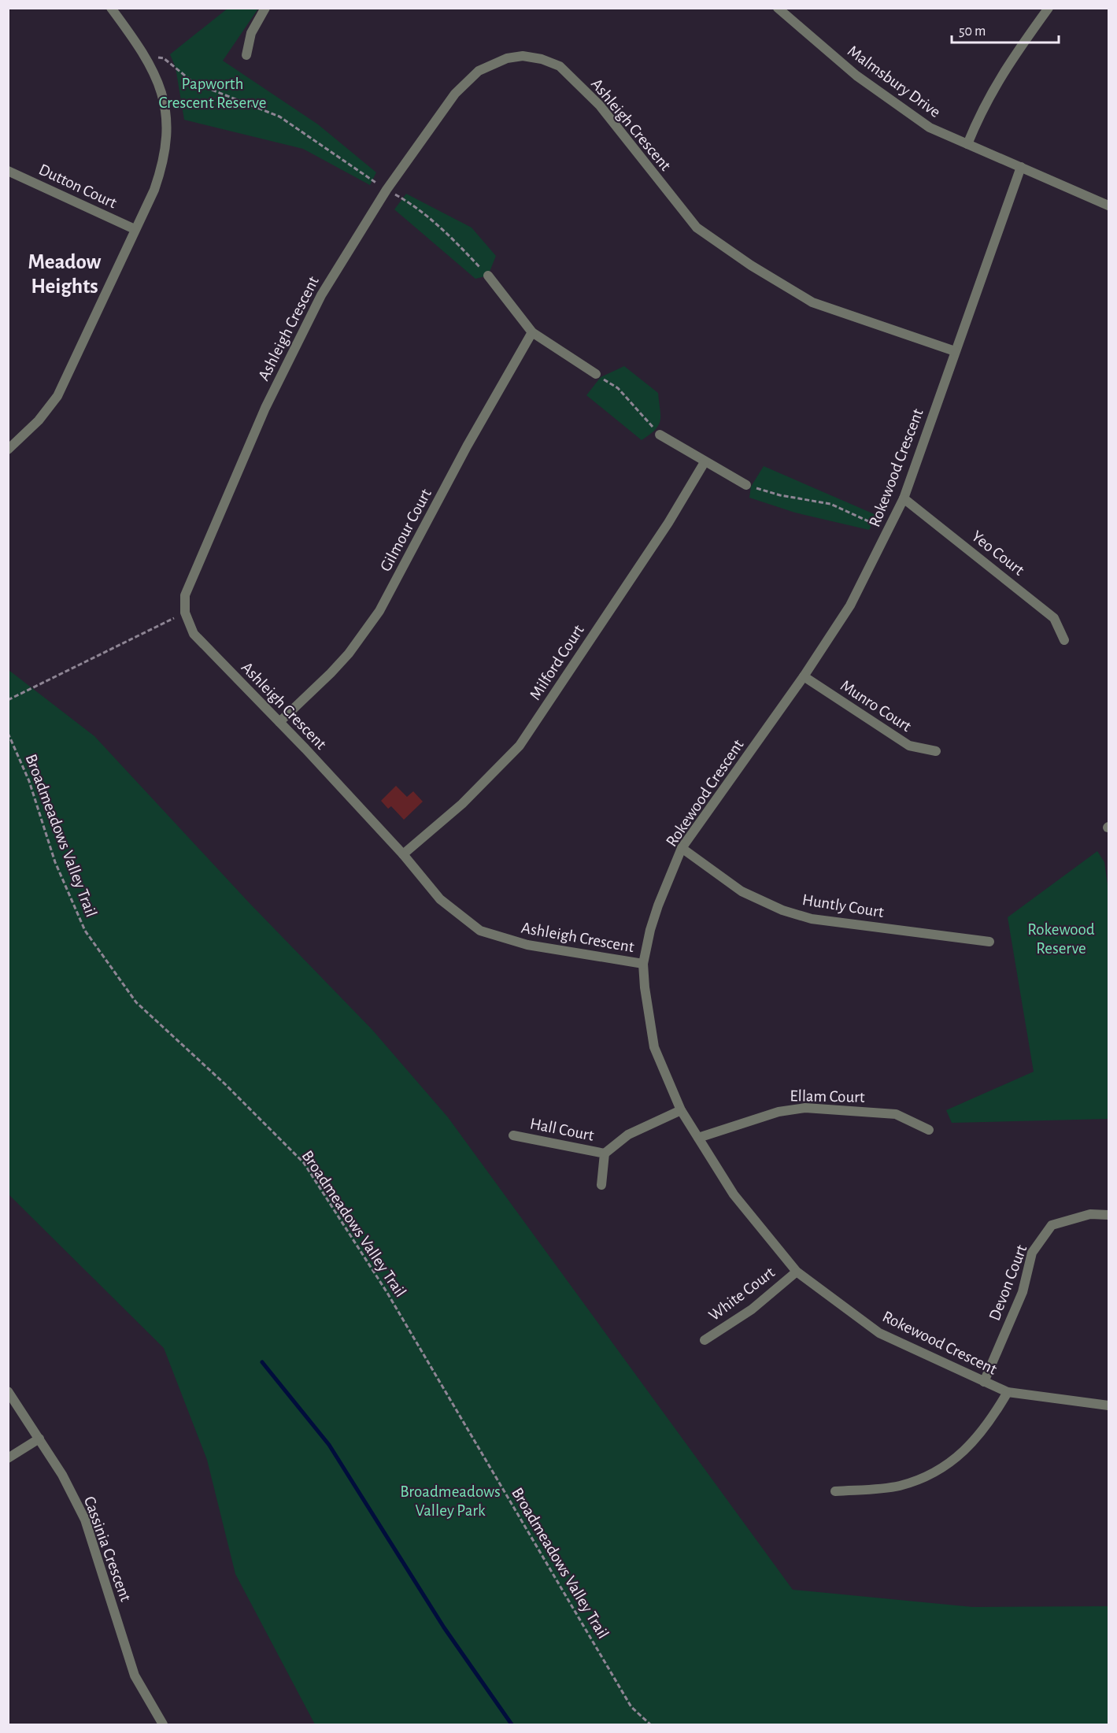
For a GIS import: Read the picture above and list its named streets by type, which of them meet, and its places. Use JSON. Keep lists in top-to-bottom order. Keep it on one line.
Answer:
{"streets":{"street":["Malmsbury Drive","Ashleigh Crescent","Dutton Court","Rokewood Crescent","Gilmour Court","Yeo Court","Milford Court","Munro Court","Huntly Court","Ellam Court","Hall Court","Devon Court","White Court","Cassinia Crescent"],"path":["Broadmeadows Valley Trail"]},"crossings":[["Malmsbury Drive","Rokewood Crescent"],["Ashleigh Crescent","Rokewood Crescent"],["Ashleigh Crescent","Gilmour Court"],["Ashleigh Crescent","Milford Court"],["Rokewood Crescent","Yeo Court"],["Rokewood Crescent","Munro Court"],["Rokewood Crescent","Huntly Court"],["Rokewood Crescent","Ellam Court"],["Rokewood Crescent","Hall Court"],["Rokewood Crescent","Devon Court"],["Rokewood Crescent","White Court"]],"districts":["Meadow Heights"],"parks":["Papworth Crescent Reserve","Rokewood Reserve","Broadmeadows Valley Park"],"scale_bar":"50 m"}
